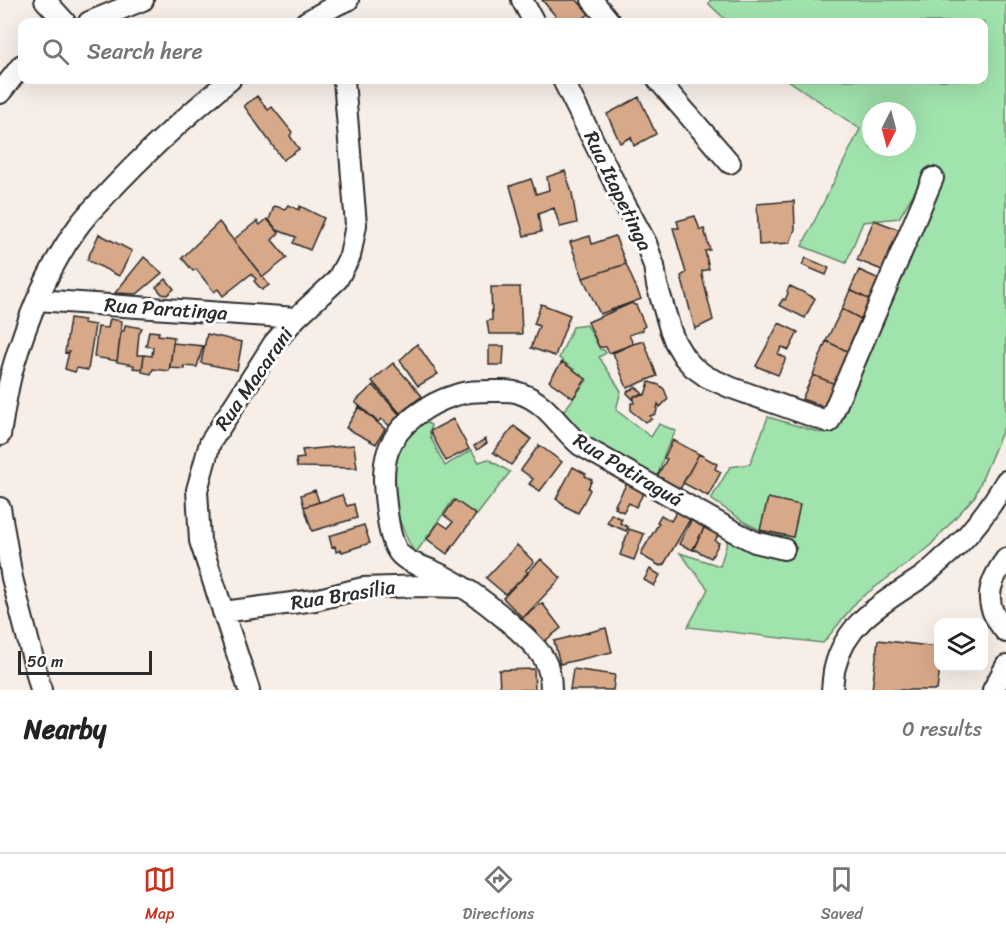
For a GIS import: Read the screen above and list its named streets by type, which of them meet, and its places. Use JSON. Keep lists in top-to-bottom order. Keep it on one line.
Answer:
{"streets":{"street":["Rua Itapetinga","Rua Paratinga","Rua Macarani","Rua Potiraguá","Rua Brasília"]},"crossings":[["Rua Paratinga","Rua Macarani"],["Rua Macarani","Rua Brasília"],["Rua Potiraguá","Rua Brasília"]],"scale_bar":"50 m","north":"bottom","page":{"search":"Search here","scale":"50 m","heading":["Nearby","0 results"],"nav":["Map","Directions","Saved"]}}
